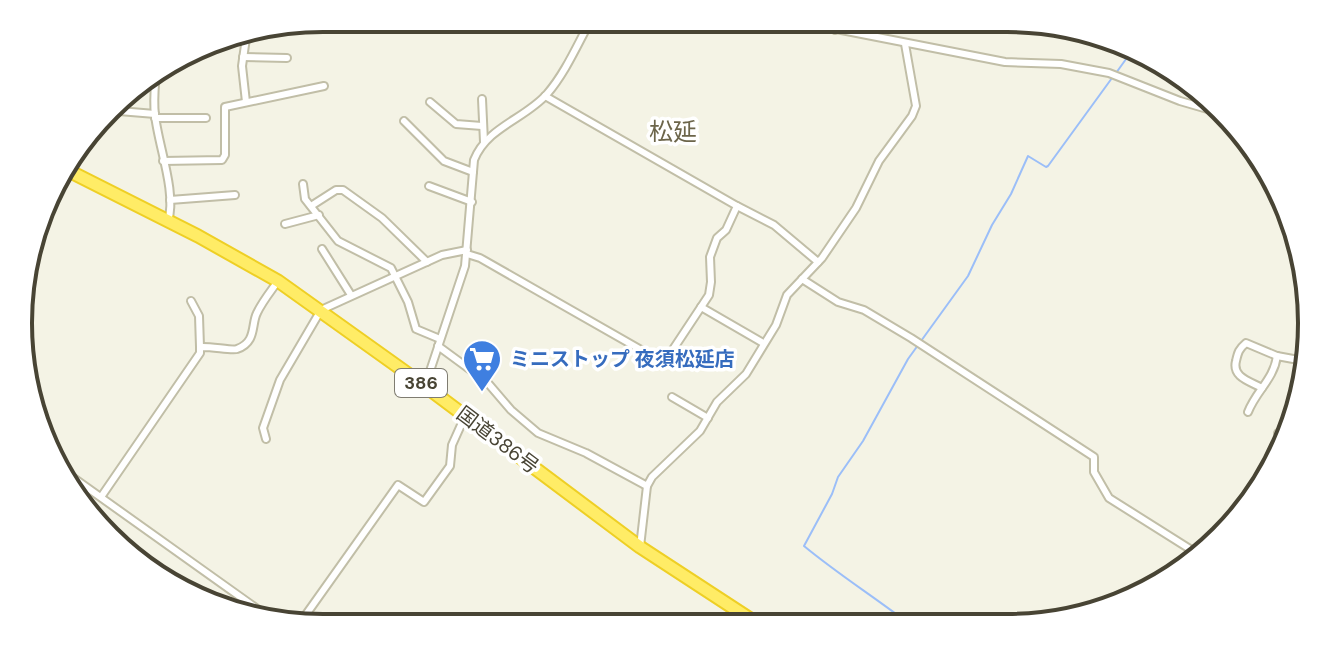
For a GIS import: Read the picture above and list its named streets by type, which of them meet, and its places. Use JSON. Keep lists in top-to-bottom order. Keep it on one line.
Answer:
{"streets":{"highway":["386","国道386号"]},"districts":["松延"],"places":{"supermarket":["ミニストップ 夜須松延店"]}}
